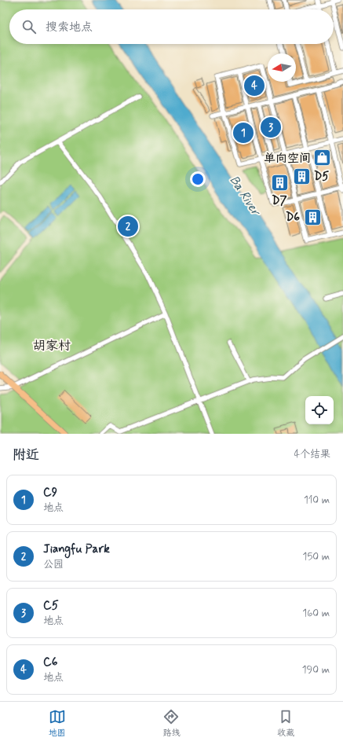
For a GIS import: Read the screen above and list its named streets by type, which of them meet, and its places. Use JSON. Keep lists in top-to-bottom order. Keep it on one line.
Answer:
{"districts":["胡家村"],"water":["Ba River"],"places":{"shop":["单向空间"],"building":["D5","D7","D6"]},"north":"left","page":{"search":"搜索地点","pins":["4","3","1","2"],"heading":["附近","4个结果"],"list":[{"mark":"1","name":"C9","note":"地点","value":"110 m"},{"mark":"2","name":"Jiangfu Park","note":"公园","value":"150 m"},{"mark":"3","name":"C5","note":"地点","value":"160 m"},{"mark":"4","name":"C6","note":"地点","value":"190 m"}],"nav":["地图","路线","收藏"]}}
